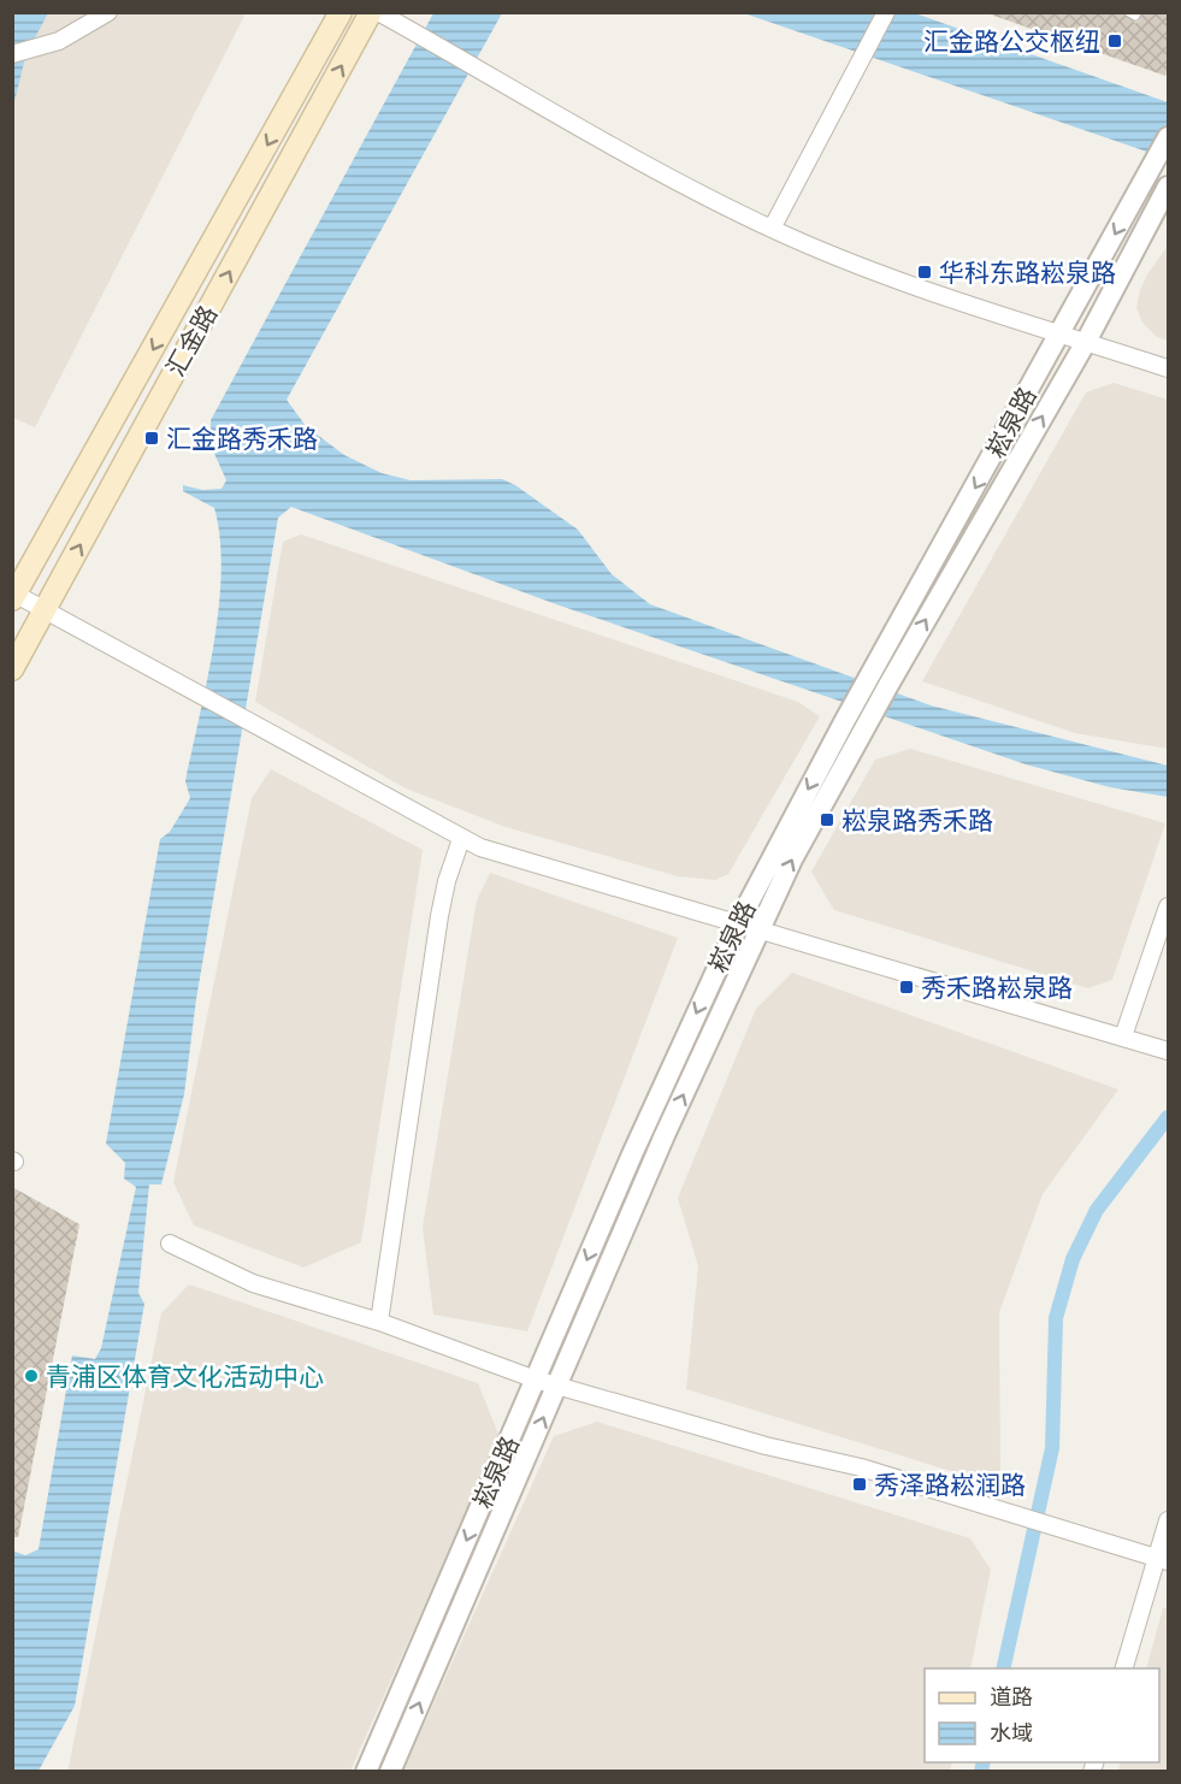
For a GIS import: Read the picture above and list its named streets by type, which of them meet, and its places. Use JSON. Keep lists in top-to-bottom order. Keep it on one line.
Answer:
{"streets":{"main road":["汇金路"],"street":["崧泉路"]},"places":{"transit":["汇金路公交枢纽","华科东路崧泉路","汇金路秀禾路","崧泉路秀禾路","秀禾路崧泉路","秀泽路崧润路"],"other":["青浦区体育文化活动中心"]},"legend":["道路","水域"]}
